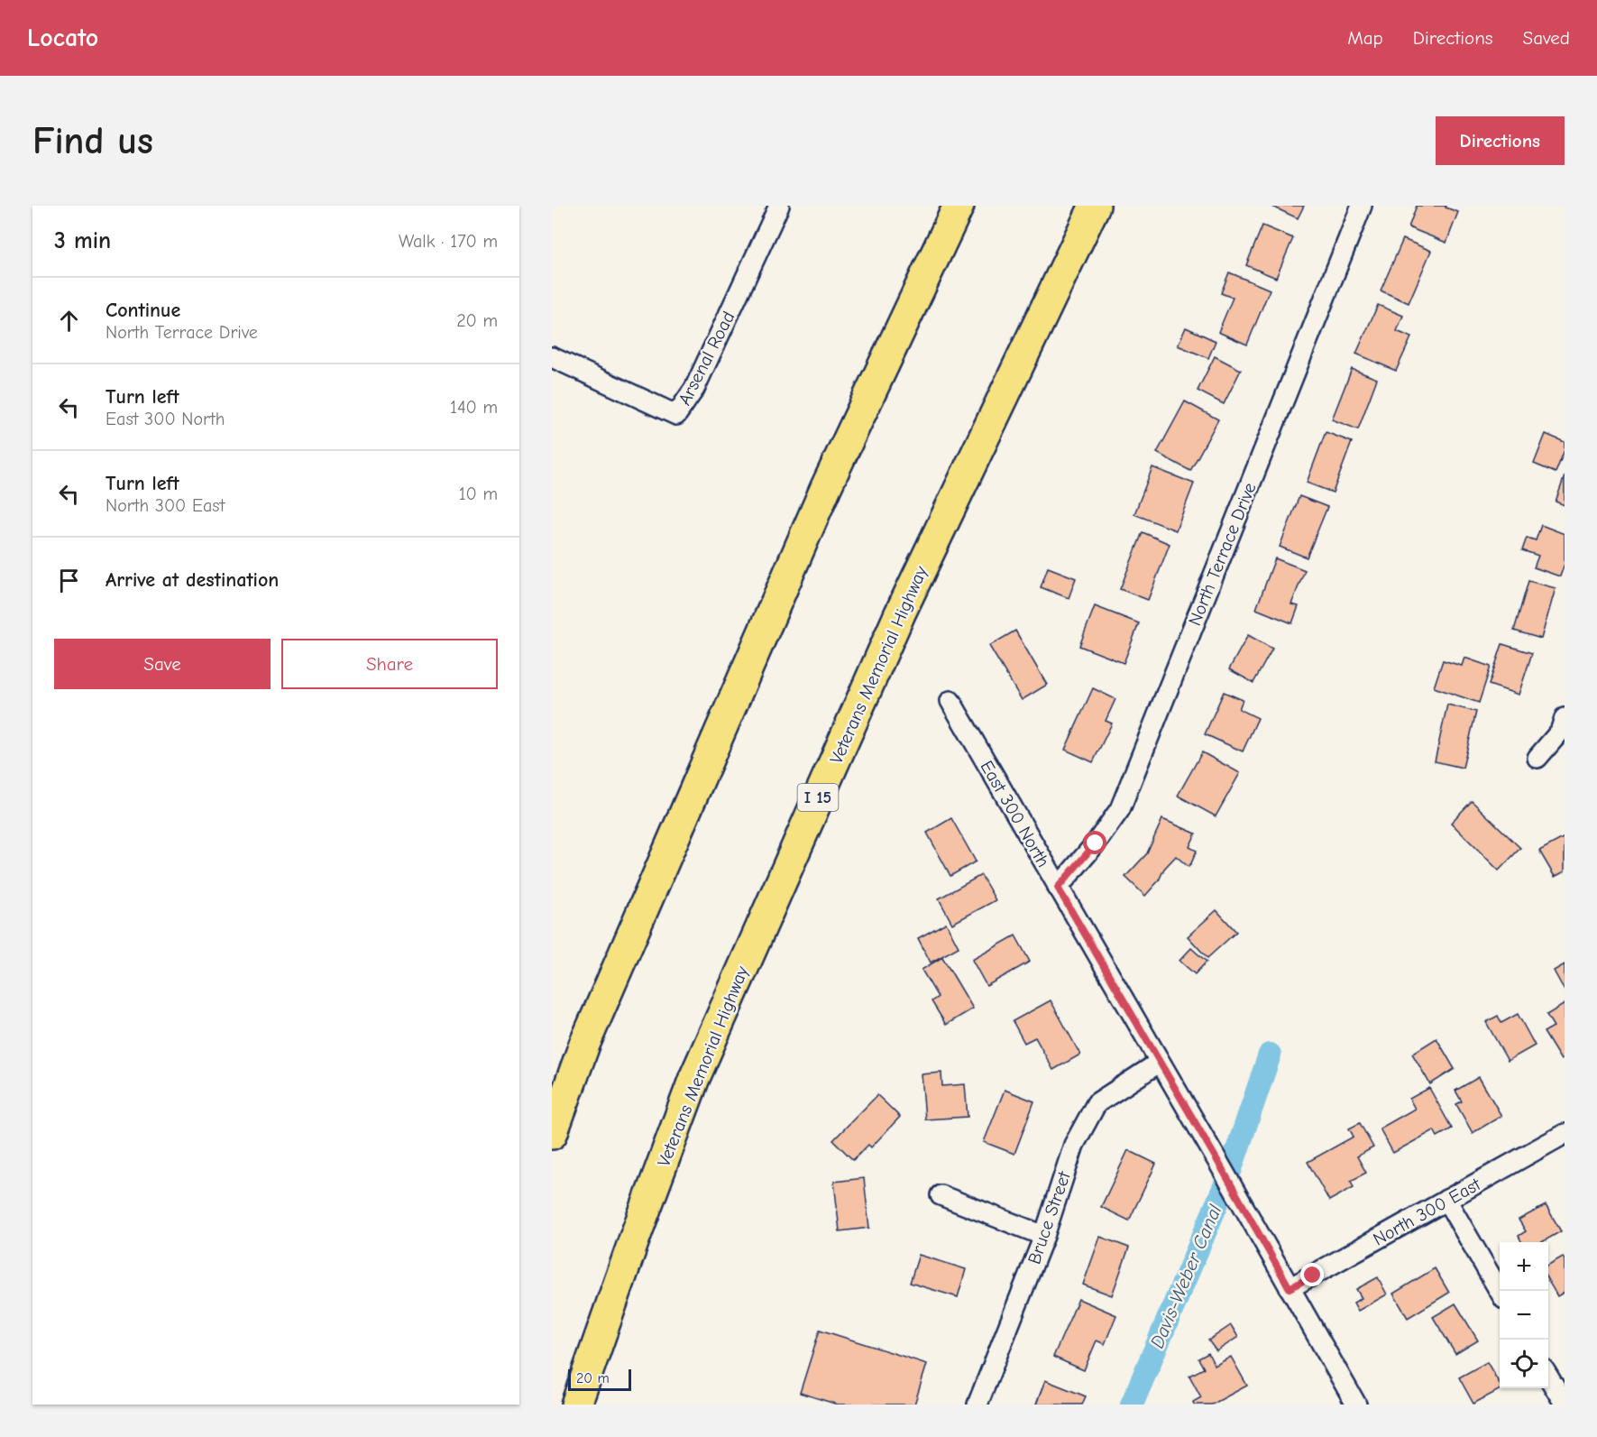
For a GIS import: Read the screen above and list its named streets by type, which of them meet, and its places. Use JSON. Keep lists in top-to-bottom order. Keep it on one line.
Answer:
{"streets":{"highway":["Veterans Memorial Highway","I 15"],"street":["Arsenal Road","North Terrace Drive","East 300 North","North 300 East","Bruce Street"]},"crossings":[["North Terrace Drive","East 300 North"],["East 300 North","North 300 East"],["East 300 North","Bruce Street"]],"water":["Davis-Weber Canal"],"scale_bar":"20 m","page":{"header":"Locato","nav":["Map","Directions","Saved"],"buttons":["Directions",["Save","Share"]],"title":"Find us","heading":["3 min","Walk · 170 m"],"list":[["Continue","North Terrace Drive","20 m"],["Turn left","East 300 North","140 m"],["Turn left","North 300 East","10 m"],"Arrive at destination"],"map_buttons":["+","−"],"scale":"20 m"}}
